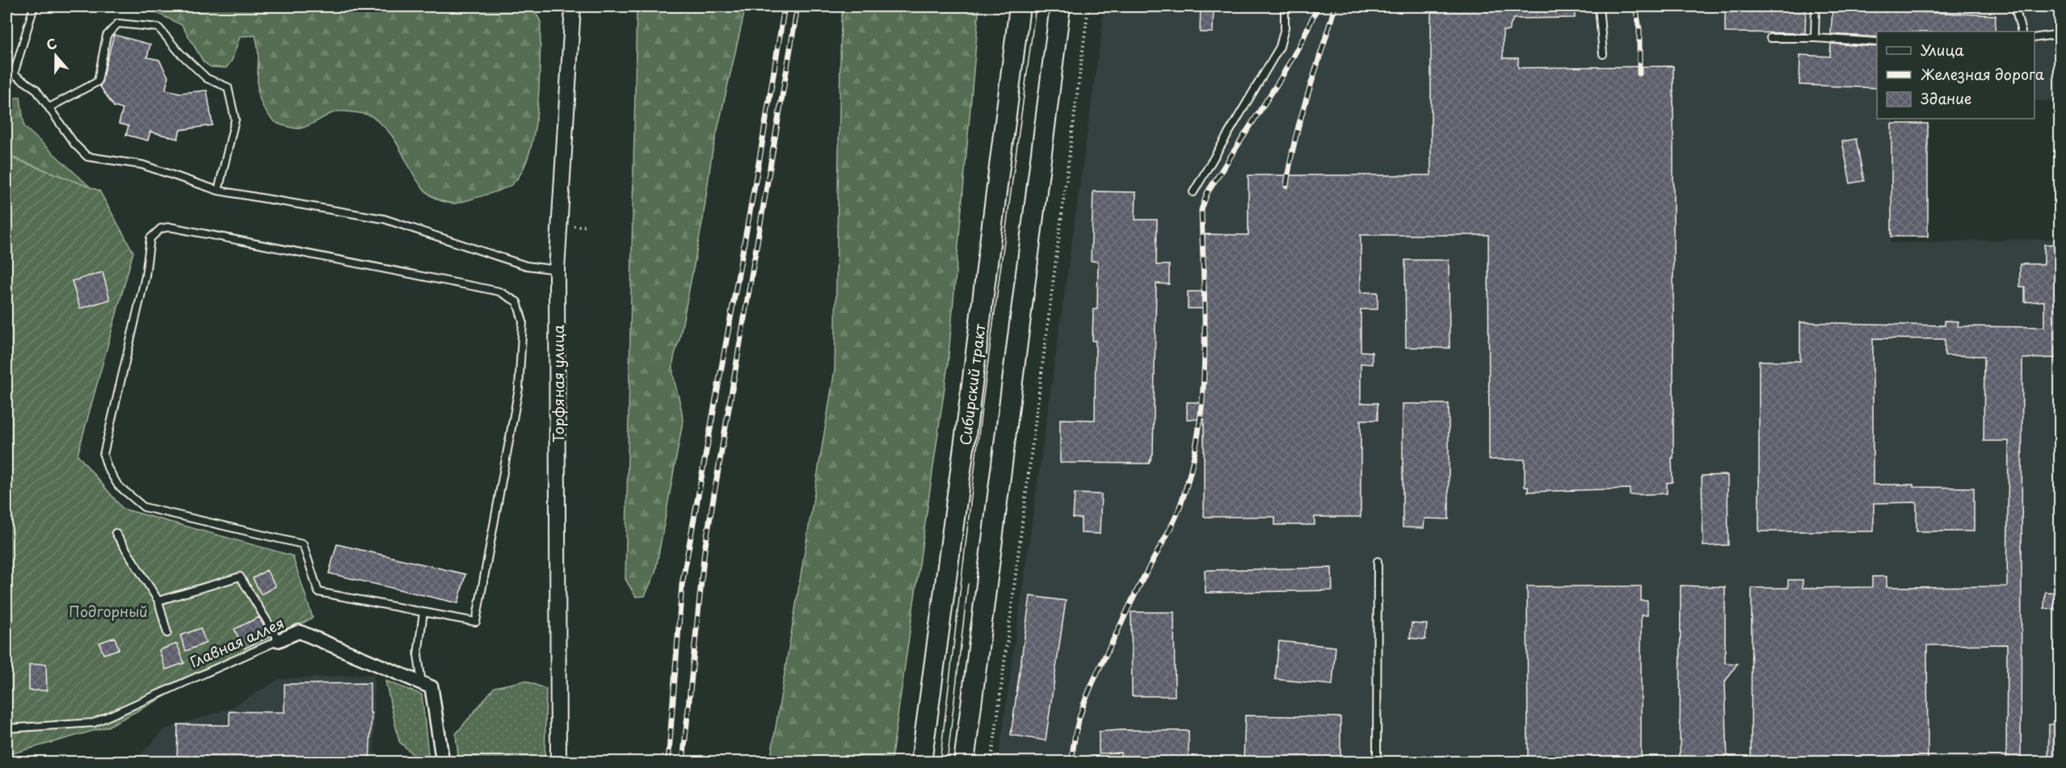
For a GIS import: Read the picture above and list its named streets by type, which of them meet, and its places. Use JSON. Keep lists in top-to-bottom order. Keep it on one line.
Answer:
{"streets":{"main road":["Сибирский тракт"],"street":["Торфяная улица","Главная аллея"]},"parks":["Подгорный"],"legend":["Улица","Железная дорога","Здание"],"north":"top"}
